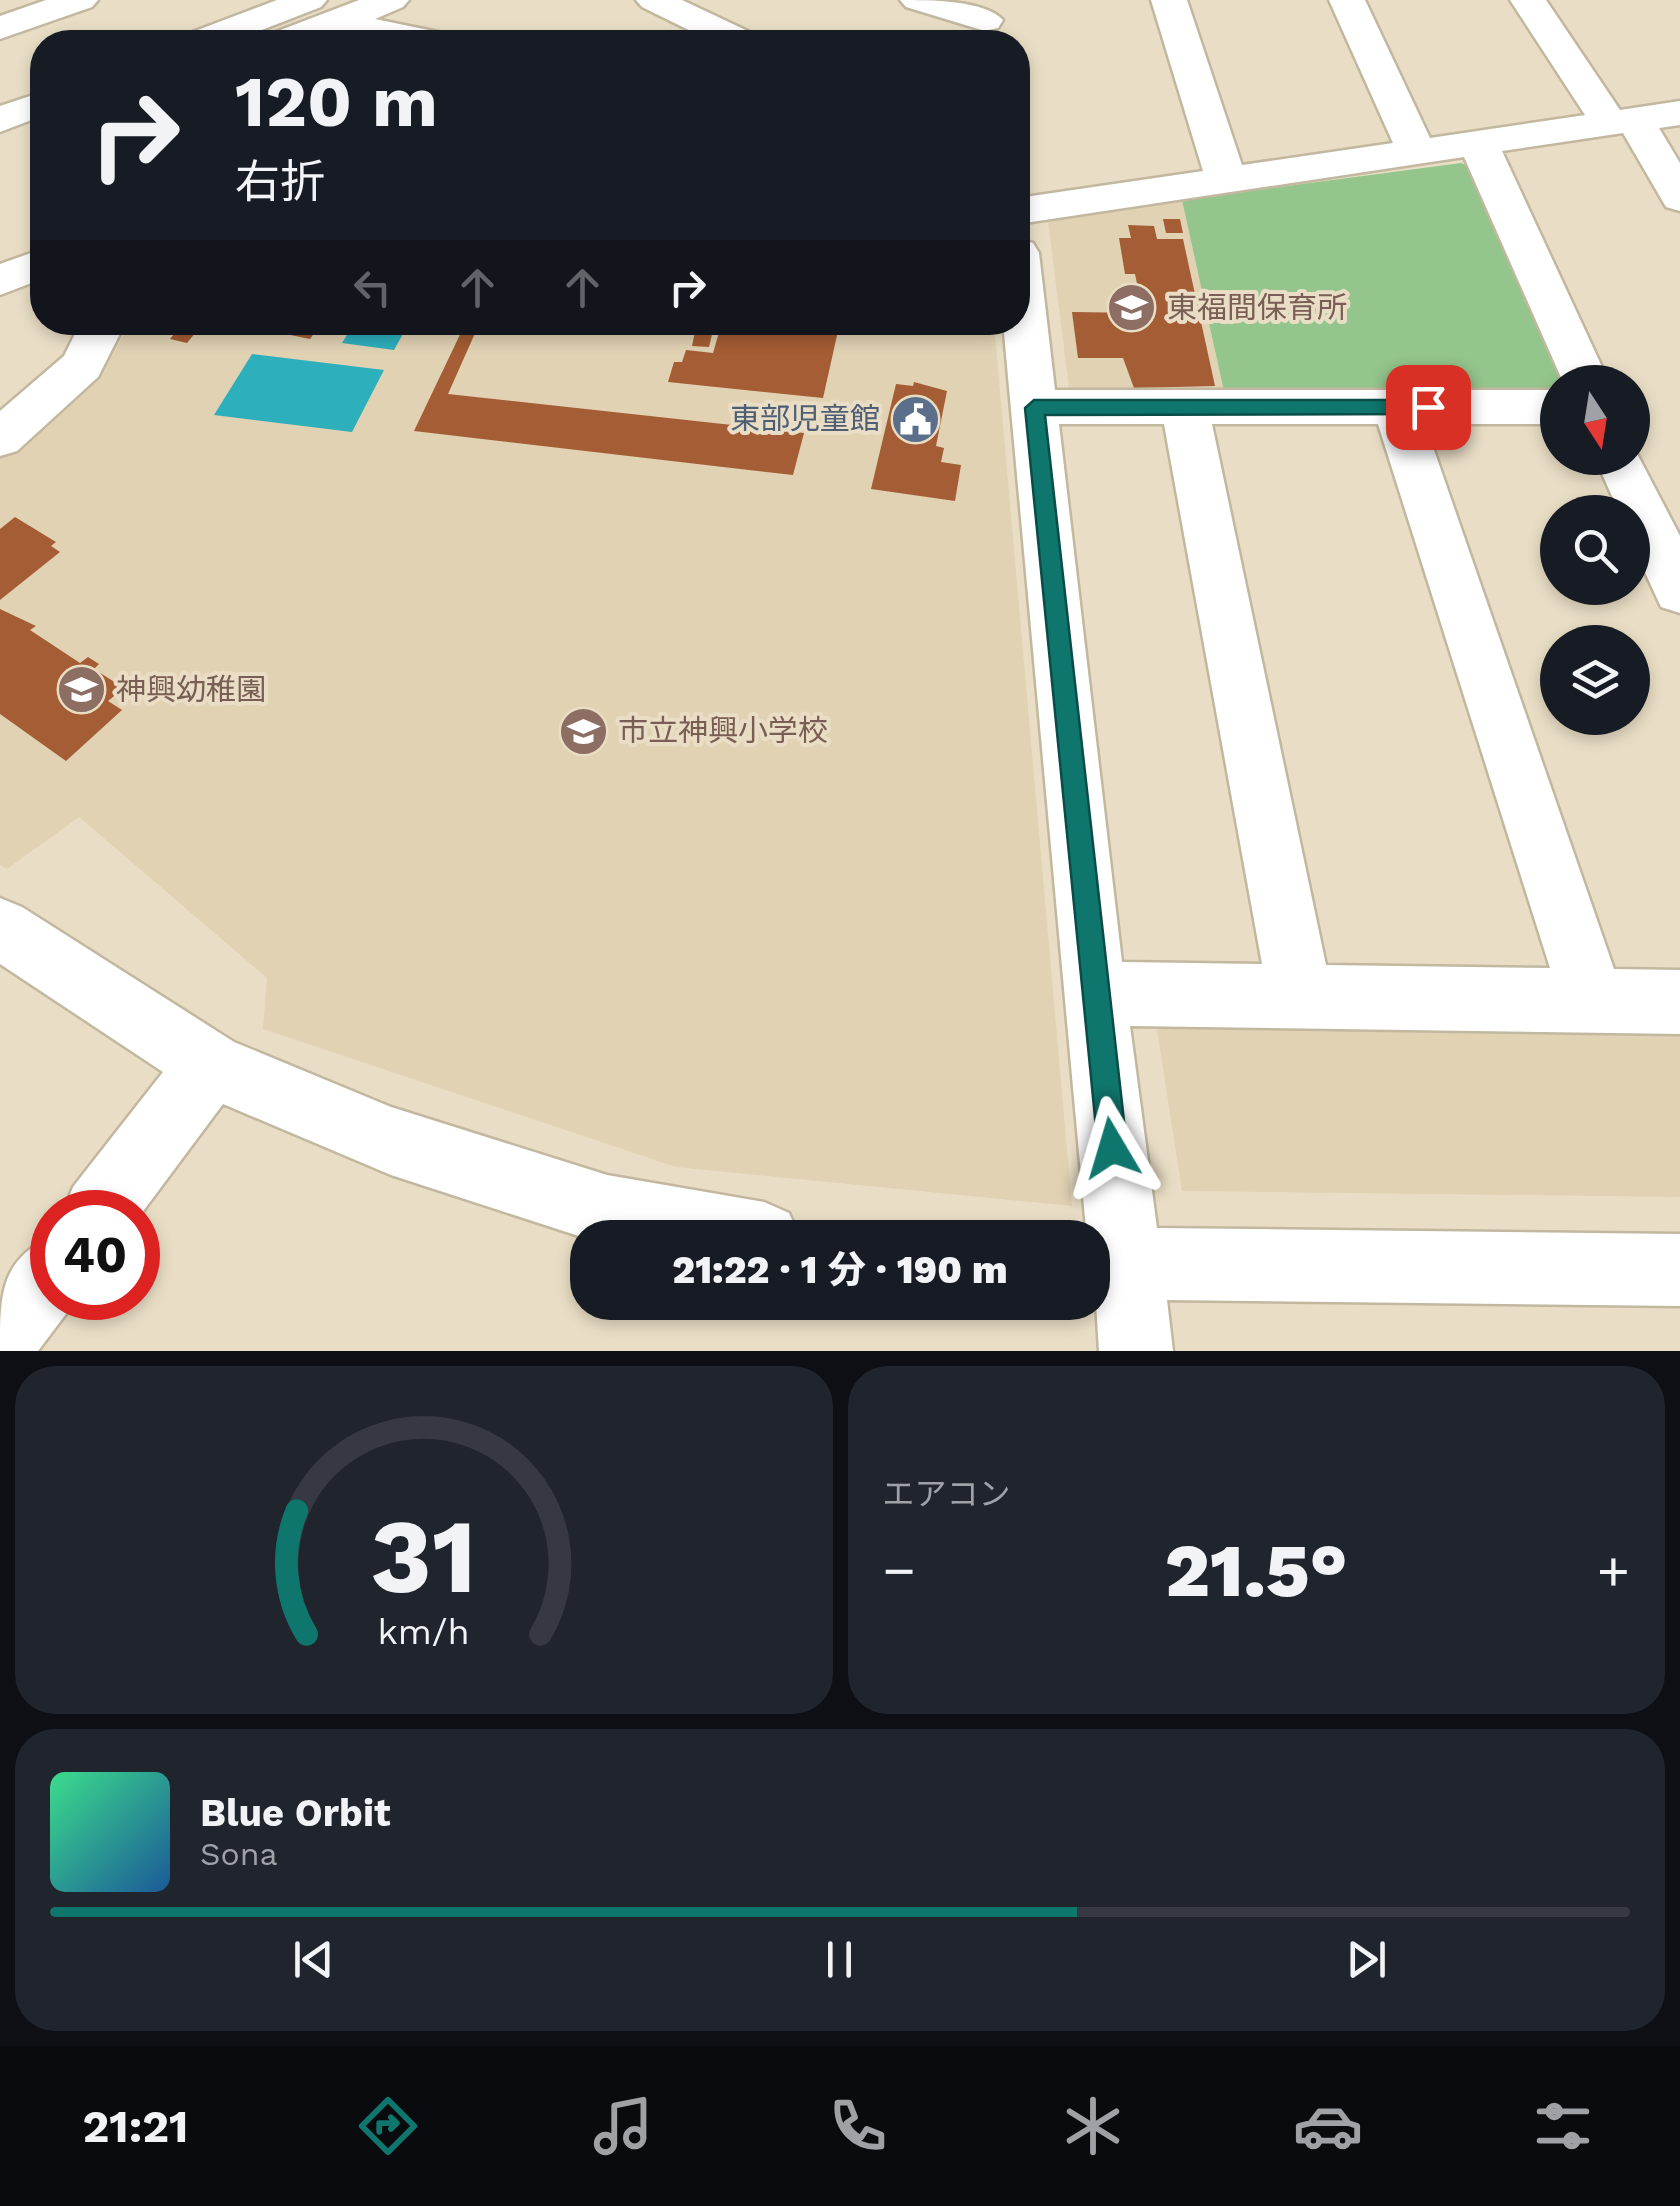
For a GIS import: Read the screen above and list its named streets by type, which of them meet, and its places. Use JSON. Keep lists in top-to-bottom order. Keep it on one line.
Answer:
{"places":{"school or university":["東福間保育所","神興幼稚園","市立神興小学校"],"public building":["東部児童館"]},"north":"bottom","page":{"turn":["120 m","右折"],"limit":"40","trip":"21:22 · 1 分 · 190 m","tile":"エアコン","heat":["−","21.5°","+"],"song":["Blue Orbit","Sona"],"tabs":"21:21","gauge":["31","km/h"]}}
